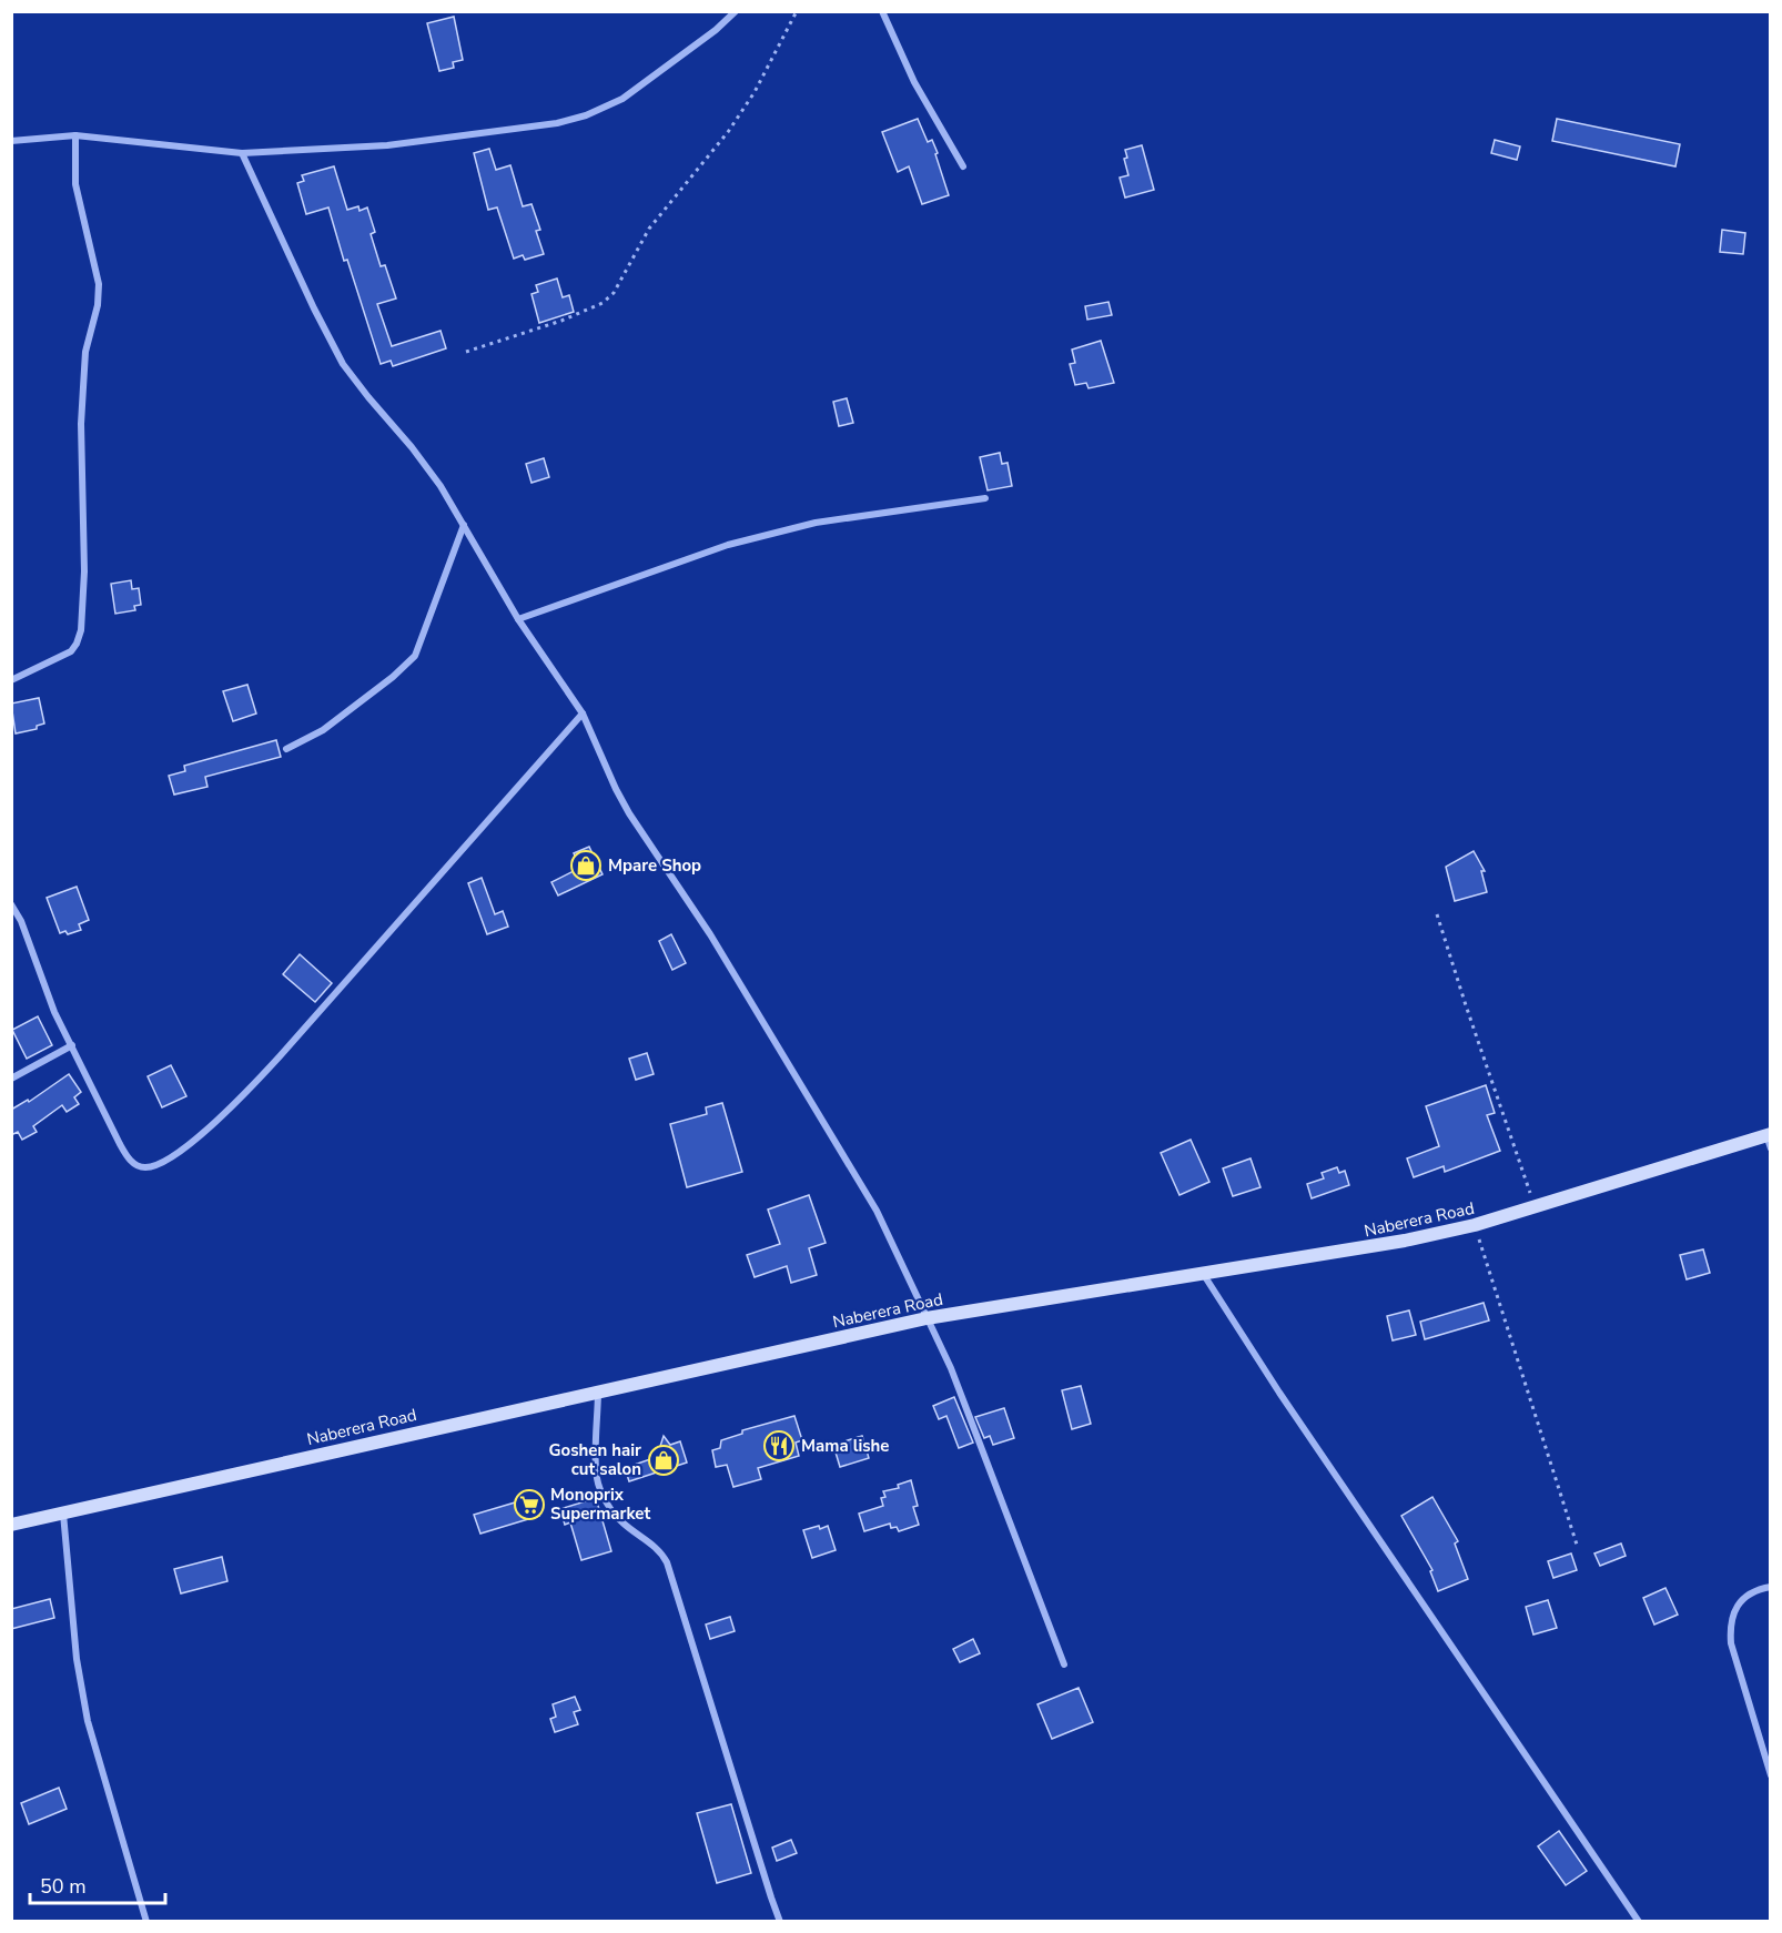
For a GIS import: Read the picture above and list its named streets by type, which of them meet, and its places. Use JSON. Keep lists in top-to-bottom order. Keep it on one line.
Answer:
{"streets":{"street":["Naberera Road"]},"places":{"shop":["Mpare Shop","Goshen hair cut salon"],"restaurant":["Mama lishe"],"supermarket":["Monoprix Supermarket"]},"scale_bar":"50 m"}
